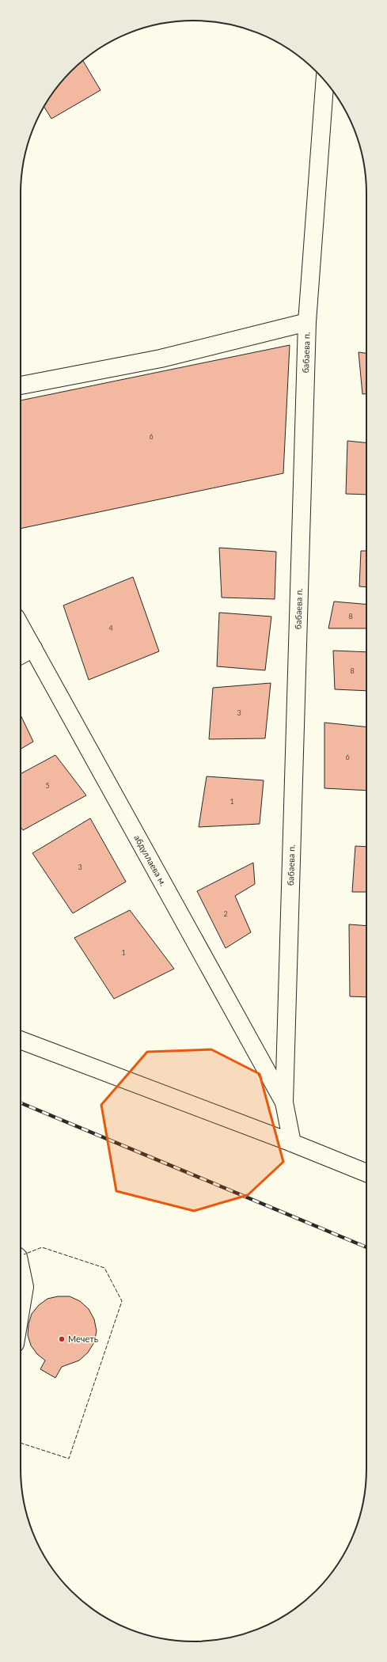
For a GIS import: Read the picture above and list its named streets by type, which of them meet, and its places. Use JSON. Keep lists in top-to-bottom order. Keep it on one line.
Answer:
{"streets":{"street":["бабаева п.","абдуллаева м."]},"crossings":[["бабаева п.","абдуллаева м."]],"places":["Мечеть"],"house_numbers":["6","8","4","8","3","6","5","1","3","2","1"]}
